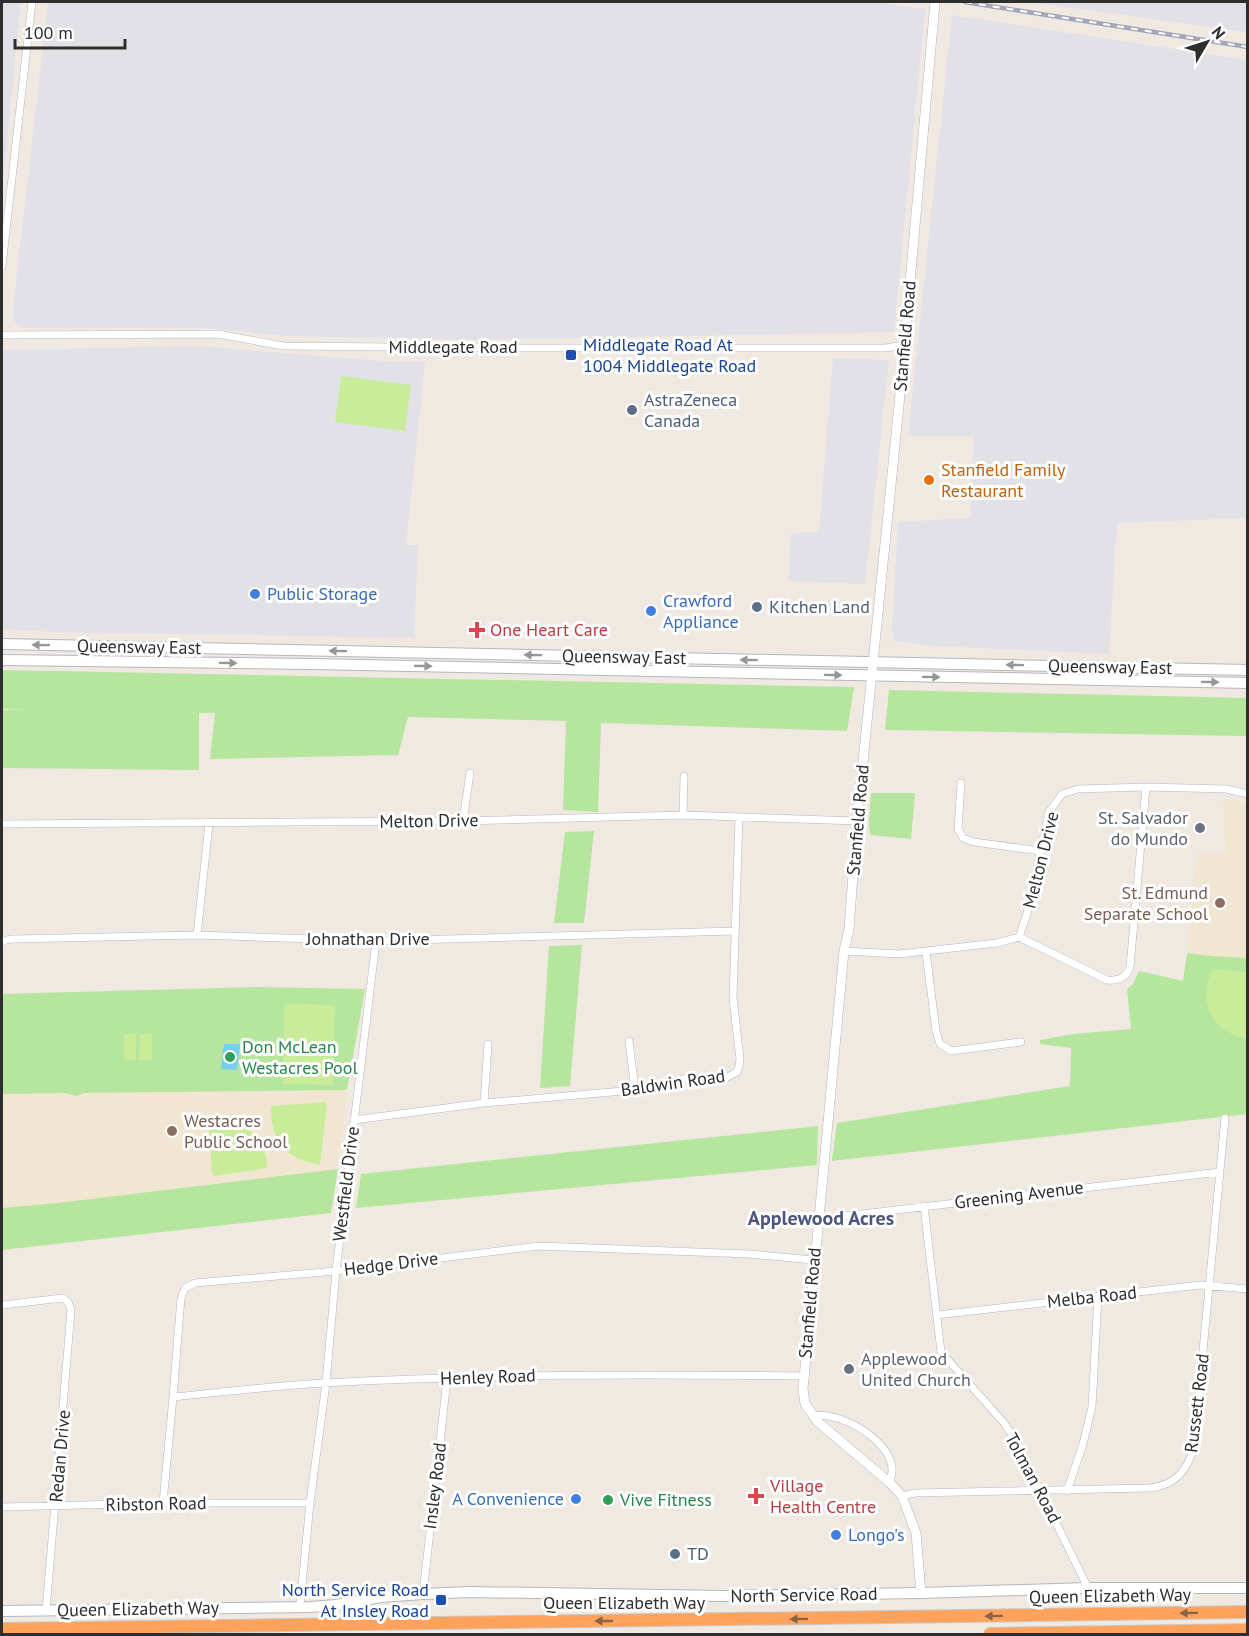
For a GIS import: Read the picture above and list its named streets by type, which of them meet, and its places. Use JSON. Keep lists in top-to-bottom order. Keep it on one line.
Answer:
{"streets":{"highway":["Queen Elizabeth Way"],"main road":["Queensway East","North Service Road"],"street":["Stanfield Road","Middlegate Road","Melton Drive","Johnathan Drive","Baldwin Road","Westfield Drive","Greening Avenue","Hedge Drive","Melba Road","Henley Road","Russett Road","Redan Drive","Tolman Road","Insley Road","Ribston Road"]},"crossings":[["Stanfield Road","Middlegate Road"],["Stanfield Road","Queensway East"],["Stanfield Road","Melton Drive"],["Stanfield Road","Greening Avenue"],["Stanfield Road","Hedge Drive"],["Stanfield Road","Henley Road"],["Stanfield Road","Russett Road"],["Stanfield Road","North Service Road"],["Melton Drive","Baldwin Road"],["Johnathan Drive","Baldwin Road"],["Johnathan Drive","Westfield Drive"],["Baldwin Road","Westfield Drive"],["Westfield Drive","Hedge Drive"],["Westfield Drive","Henley Road"],["Westfield Drive","Ribston Road"],["Westfield Drive","North Service Road"],["Greening Avenue","Russett Road"],["Greening Avenue","Tolman Road"],["Hedge Drive","Henley Road"],["Hedge Drive","Ribston Road"],["Melba Road","Russett Road"],["Melba Road","Tolman Road"],["Henley Road","Insley Road"],["Russett Road","Tolman Road"],["Redan Drive","Ribston Road"],["Redan Drive","North Service Road"],["Tolman Road","North Service Road"],["Insley Road","North Service Road"]],"one_way":["Queen Elizabeth Way"],"districts":["Applewood Acres"],"places":{"transit":["Middlegate Road At 1004 Middlegate Road","North Service Road At Insley Road"],"other":["AstraZeneca Canada","Stanfield Family Restaurant","Public Storage","Kitchen Land","Crawford Appliance","St. Salvador do Mundo","St. Edmund Separate School","Don McLean Westacres Pool","Westacres Public School","Applewood United Church","A Convenience","Vive Fitness","Longo's","TD"],"health":["One Heart Care","Village Health Centre"]},"scale_bar":"100 m","north":"top right"}
